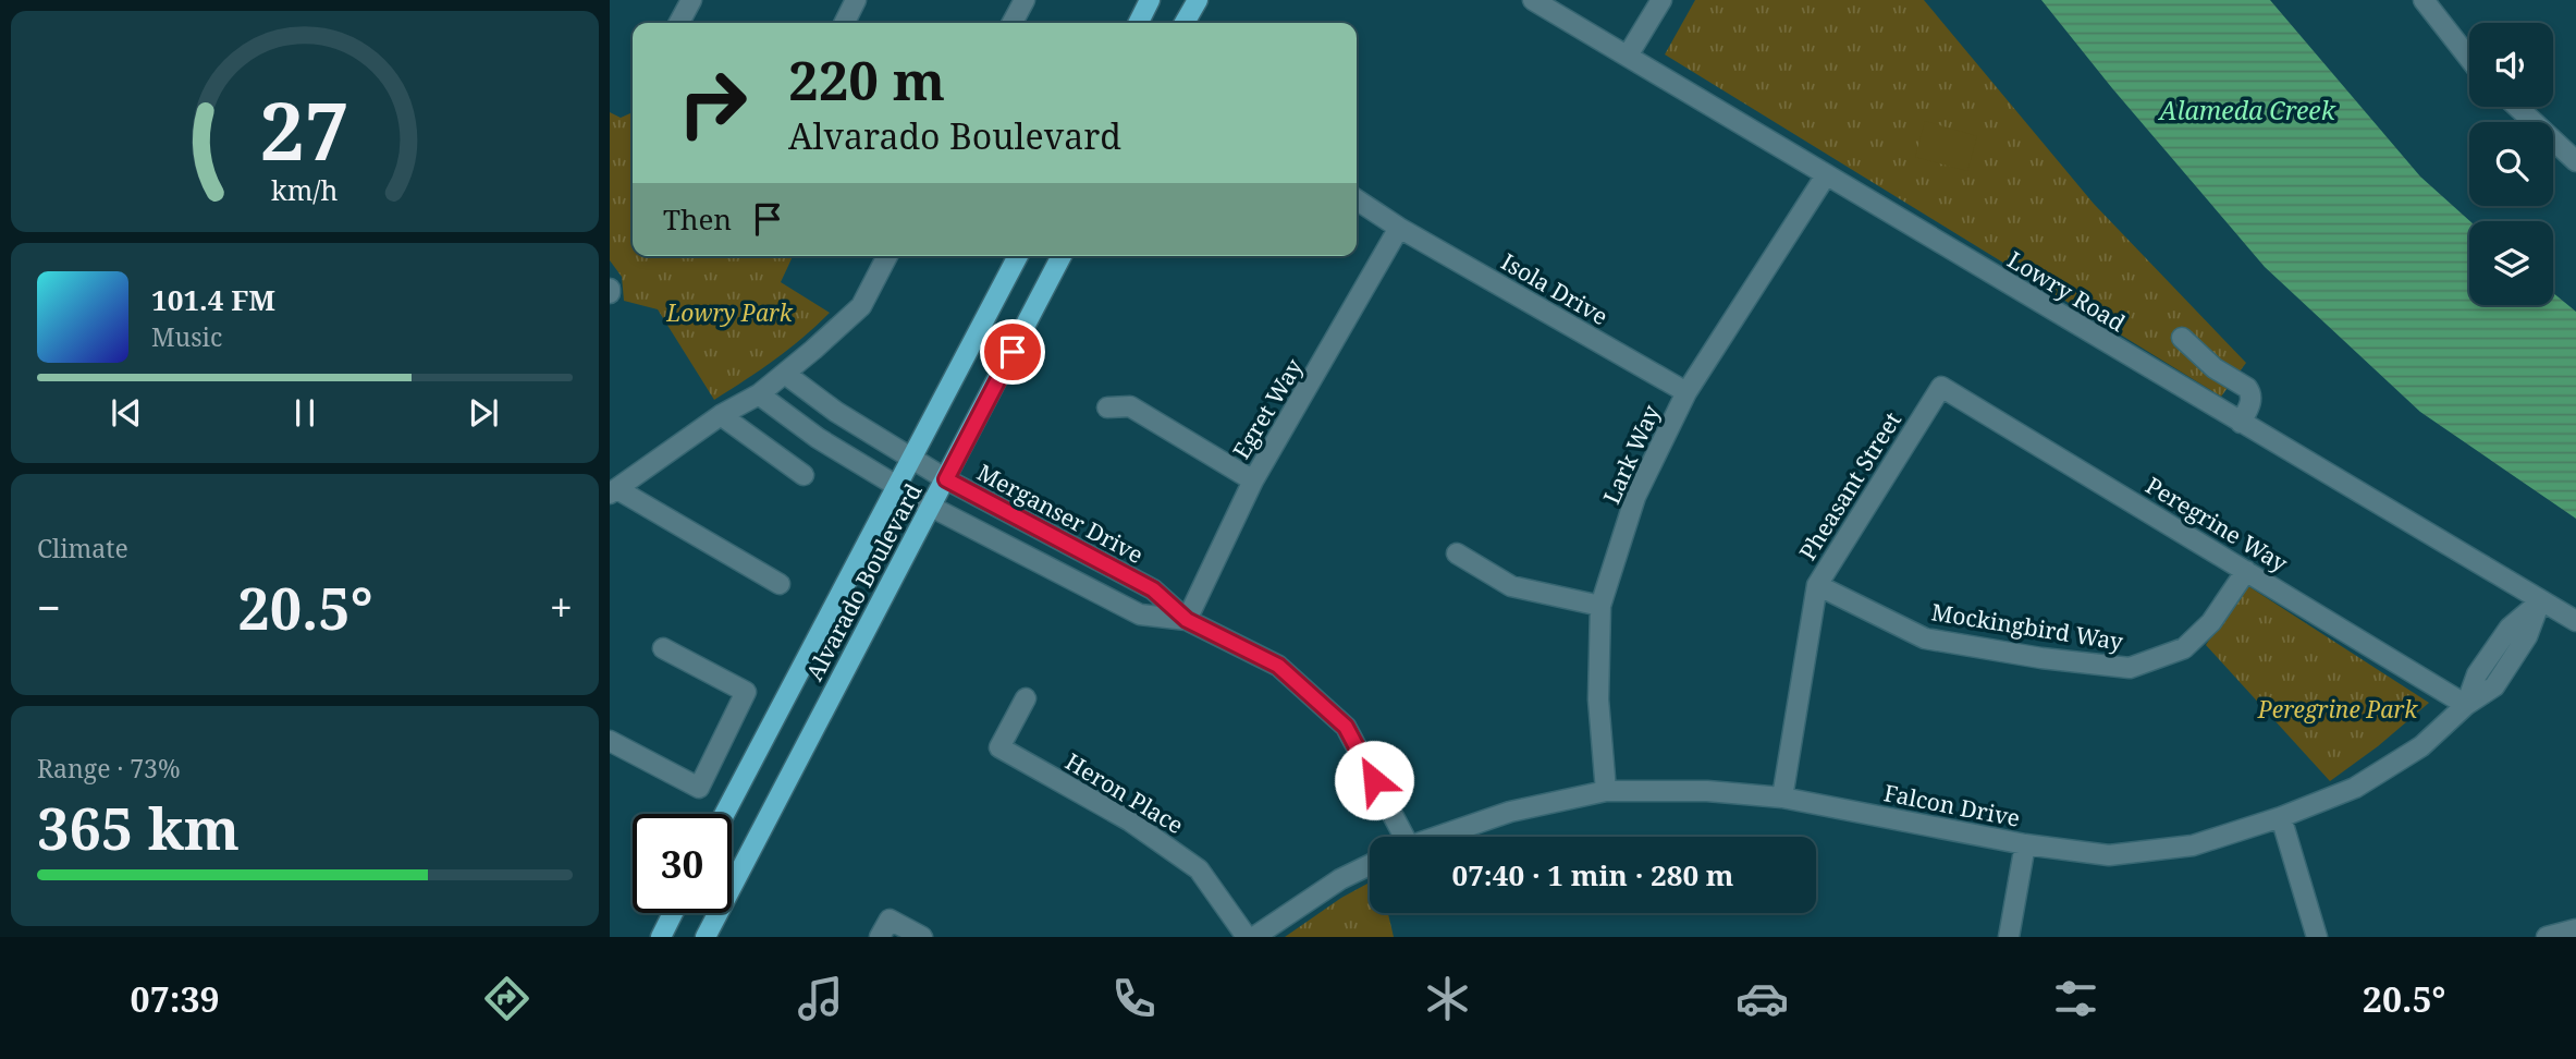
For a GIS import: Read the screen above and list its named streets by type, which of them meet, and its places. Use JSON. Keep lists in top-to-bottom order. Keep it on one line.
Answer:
{"streets":{"main road":["Alvarado Boulevard"],"street":["Isola Drive","Lowry Road","Egret Way","Lark Way","Pheasant Street","Merganser Drive","Peregrine Way","Mockingbird Way","Heron Place","Falcon Drive"]},"crossings":[["Isola Drive","Egret Way"],["Isola Drive","Lark Way"],["Lowry Road","Lark Way"],["Lowry Road","Falcon Drive"],["Egret Way","Merganser Drive"],["Lark Way","Falcon Drive"],["Pheasant Street","Peregrine Way"],["Pheasant Street","Mockingbird Way"],["Pheasant Street","Falcon Drive"],["Merganser Drive","Alvarado Boulevard"],["Peregrine Way","Mockingbird Way"],["Peregrine Way","Falcon Drive"]],"water":["Alameda Creek"],"parks":["Lowry Park","Peregrine Park"],"page":{"turn":["220 m","Alvarado Boulevard"],"then":"Then","song":["101.4 FM","Music"],"tile":["Climate",["Range · 73%","365 km"]],"heat":["−","20.5°","+"],"limit":"30","trip":"07:40 · 1 min · 280 m","tabs":["07:39","20.5°"],"gauge":["27","km/h"]}}
